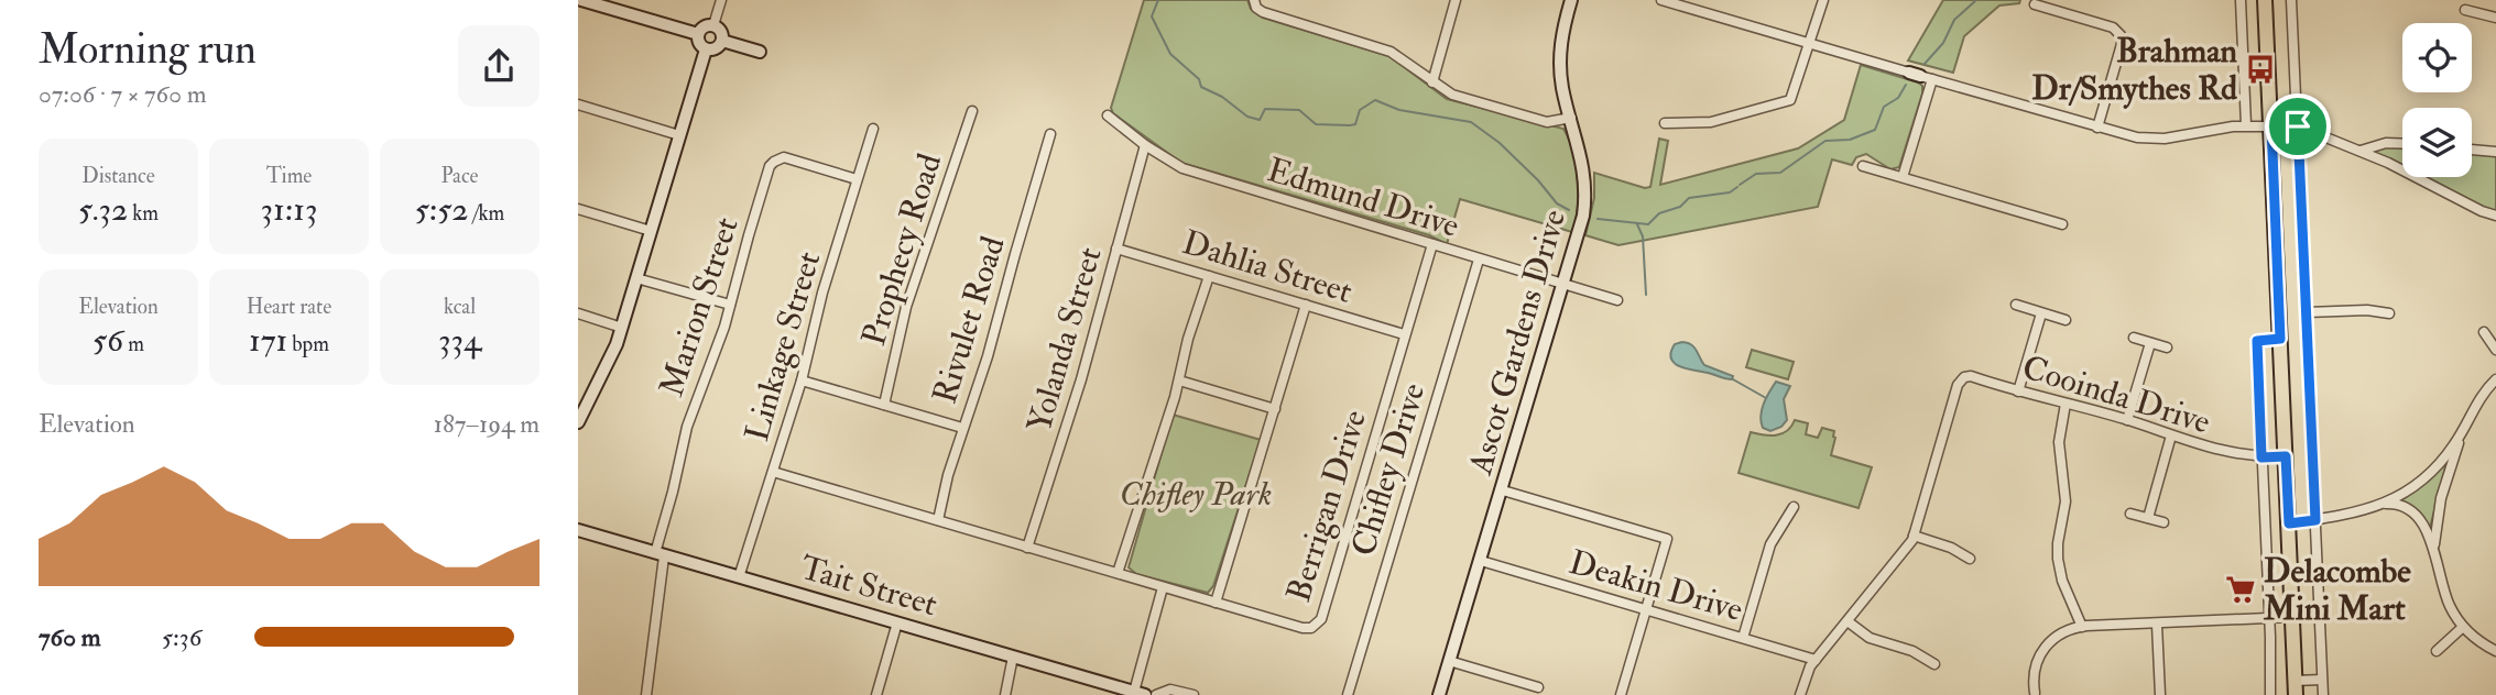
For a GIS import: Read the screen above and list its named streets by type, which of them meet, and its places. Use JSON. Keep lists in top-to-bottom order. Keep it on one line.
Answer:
{"streets":{"street":["Edmund Drive","Prophecy Road","Dahlia Street","Marion Street","Rivulet Road","Yolanda Street","Ascot Gardens Drive","Linkage Street","Cooinda Drive","Chifley Drive","Berrigan Drive","Tait Street","Deakin Drive"]},"crossings":[["Edmund Drive","Yolanda Street"],["Edmund Drive","Ascot Gardens Drive"],["Edmund Drive","Chifley Drive"],["Edmund Drive","Berrigan Drive"],["Dahlia Street","Yolanda Street"],["Dahlia Street","Berrigan Drive"],["Marion Street","Linkage Street"],["Marion Street","Tait Street"],["Rivulet Road","Berrigan Drive"],["Yolanda Street","Berrigan Drive"],["Ascot Gardens Drive","Deakin Drive"],["Linkage Street","Berrigan Drive"],["Linkage Street","Tait Street"]],"parks":["Chifley Park"],"places":{"bus stop":["Brahman Dr/Smythes Rd"],"supermarket":["Delacombe Mini Mart"]},"page":{"heading":["Morning run","07:06 · 7 × 760 m"],"stats":[["Distance","5.32 km"],["Time","31:13"],["Pace","5:52 /km"],["Elevation","56 m"],["Heart rate","171 bpm"],["kcal","334"]],"chart":["Elevation","187–194 m"],"list":[{"name":"760 m","note":"5:36"}]}}
